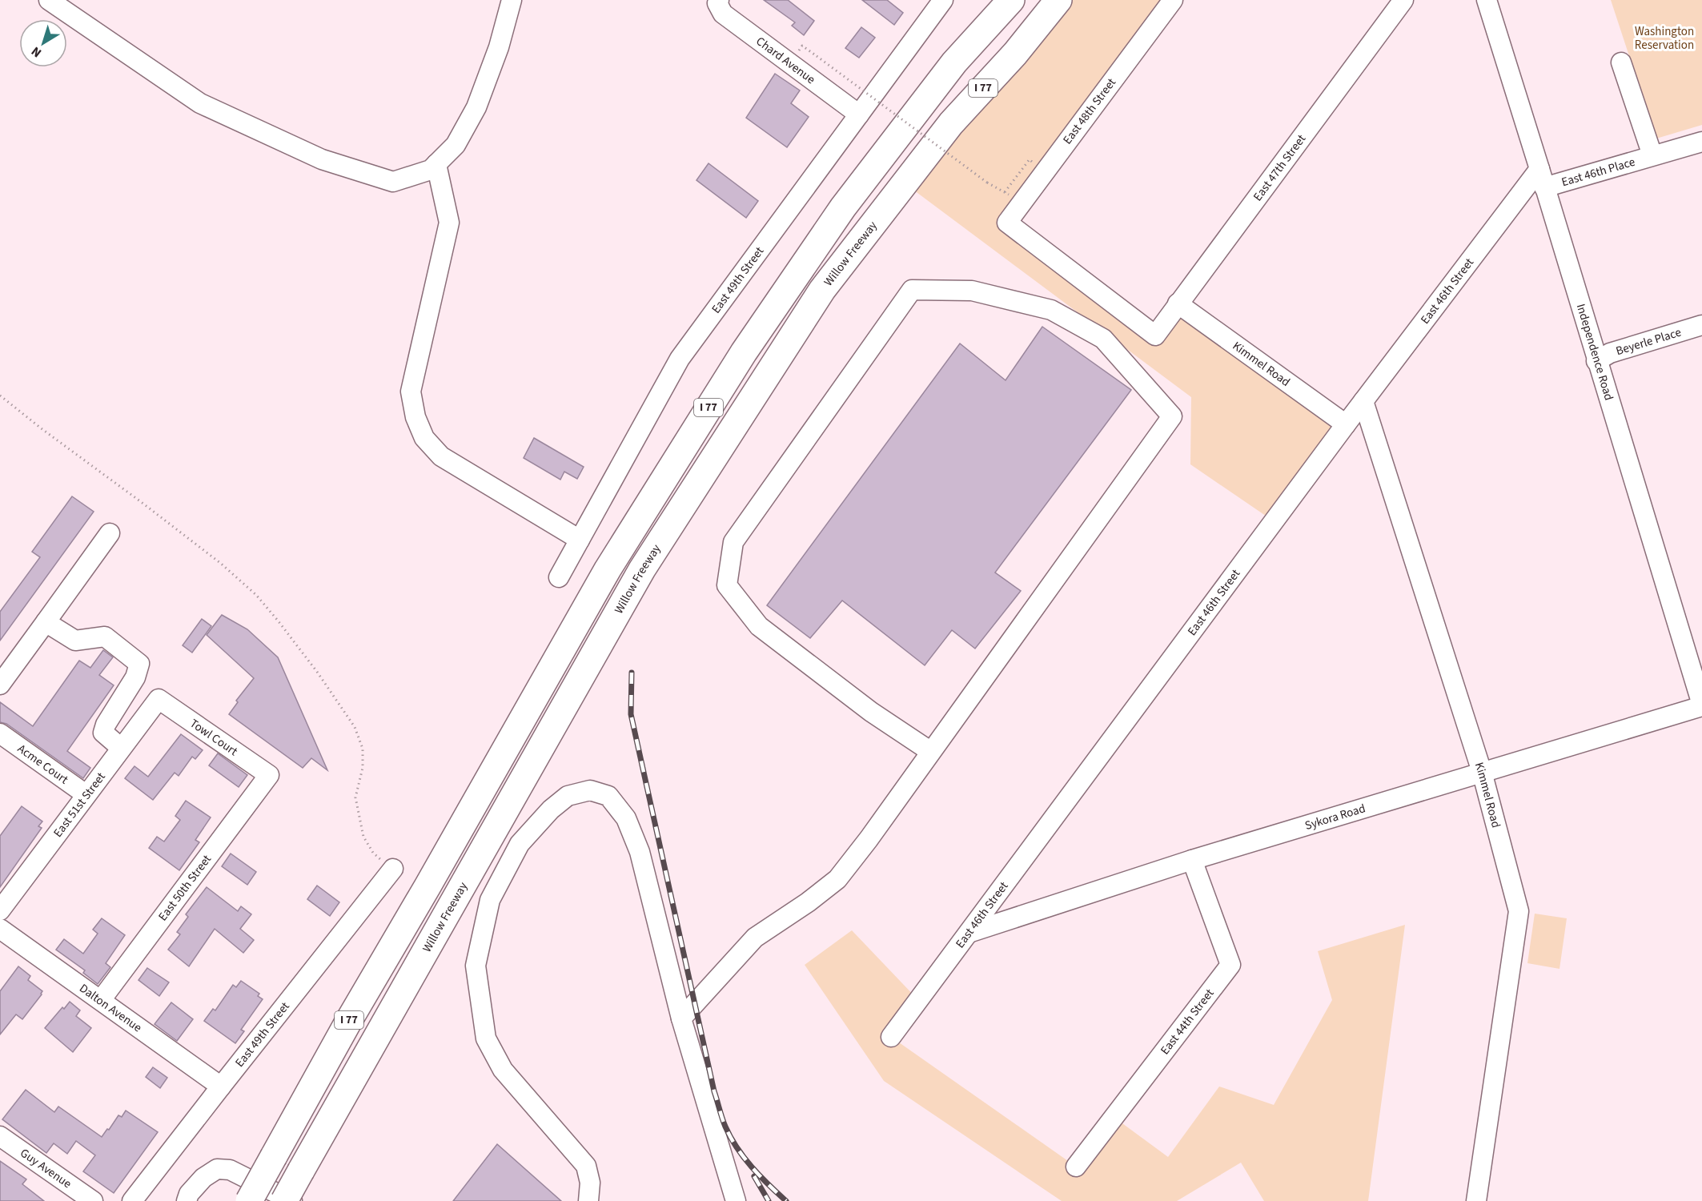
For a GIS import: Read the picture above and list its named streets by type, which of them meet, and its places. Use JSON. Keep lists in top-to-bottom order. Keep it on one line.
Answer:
{"streets":{"highway":["I 77","Willow Freeway"],"street":["Chard Avenue","East 48th Street","East 47th Street","East 46th Place","East 49th Street","East 46th Street","Beyerle Place","Independence Road","Kimmel Road","Towl Court","Acme Court","East 51st Street","Sykora Road","East 50th Street","Dalton Avenue","East 44th Street","Guy Avenue"]},"crossings":[["Chard Avenue","East 49th Street"],["East 48th Street","East 47th Street"],["East 47th Street","Kimmel Road"],["East 46th Place","Independence Road"],["East 49th Street","Dalton Avenue"],["East 46th Street","Independence Road"],["East 46th Street","Kimmel Road"],["East 46th Street","Sykora Road"],["Beyerle Place","Independence Road"],["Independence Road","Sykora Road"],["Kimmel Road","Sykora Road"],["Towl Court","East 51st Street"],["Towl Court","East 50th Street"],["Acme Court","East 51st Street"],["Sykora Road","East 44th Street"],["East 50th Street","Dalton Avenue"]],"parks":["Washington Reservation"],"north":"bottom left"}
